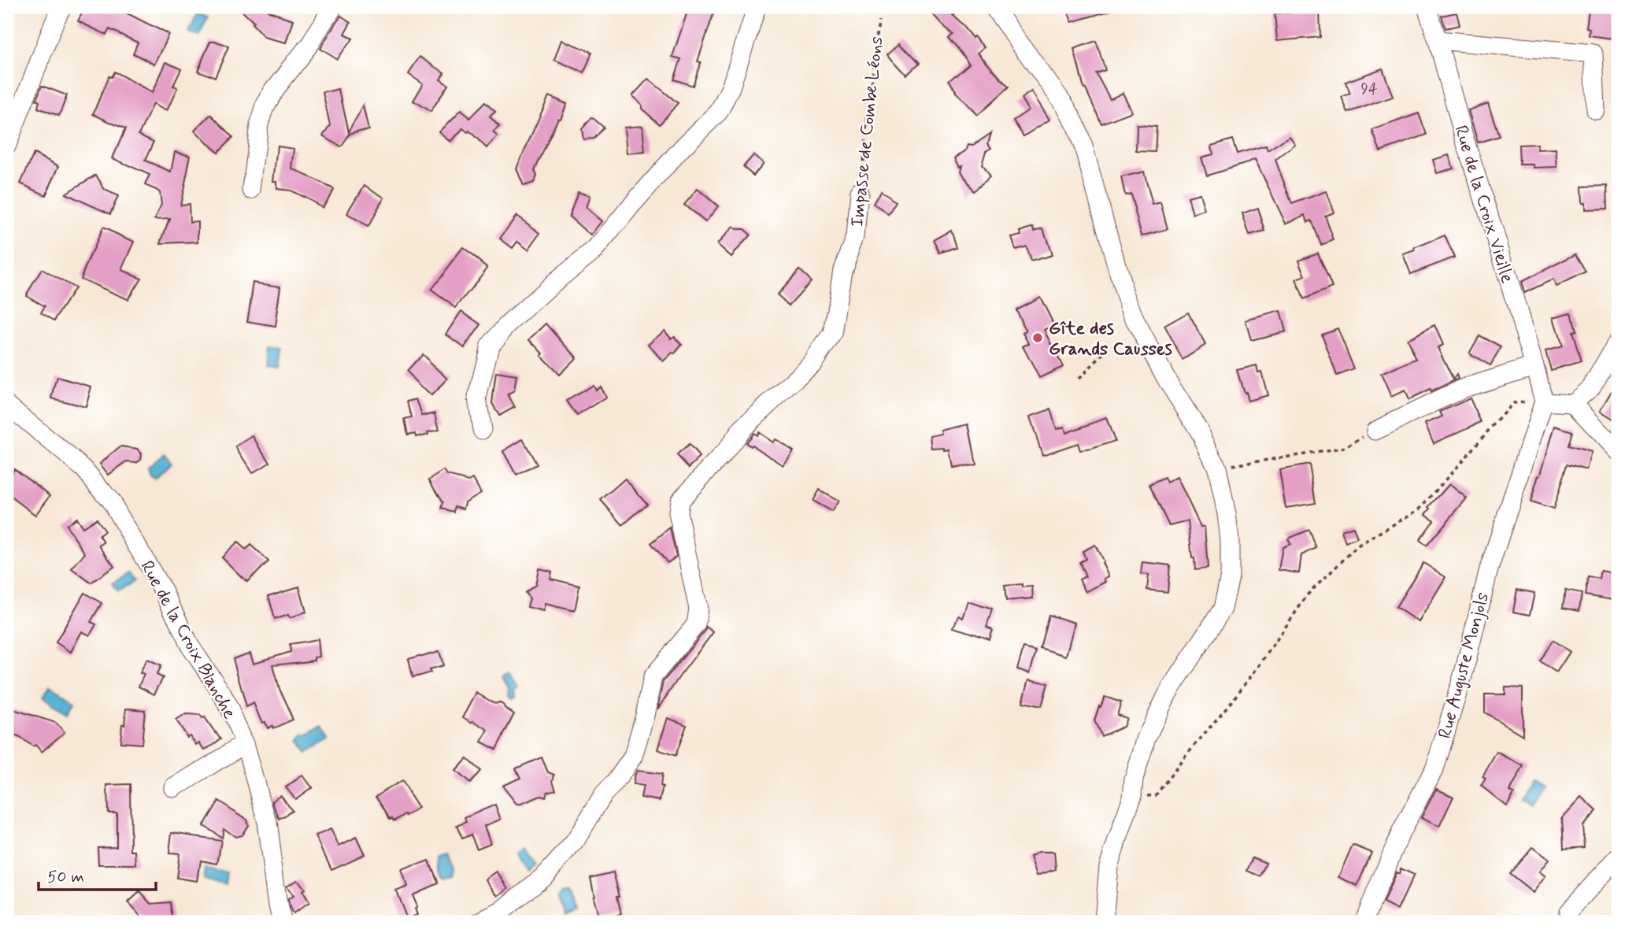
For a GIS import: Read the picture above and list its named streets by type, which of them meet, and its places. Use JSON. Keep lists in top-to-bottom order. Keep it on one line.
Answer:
{"streets":{"street":["Impasse de Combe Léons","Rue de la Croix Vieille","Rue de la Croix Blanche","Rue Auguste Monjols"]},"crossings":[["Rue de la Croix Vieille","Rue Auguste Monjols"]],"places":["Gîte des Grands Causses"],"house_numbers":["94"],"scale_bar":"50 m"}
